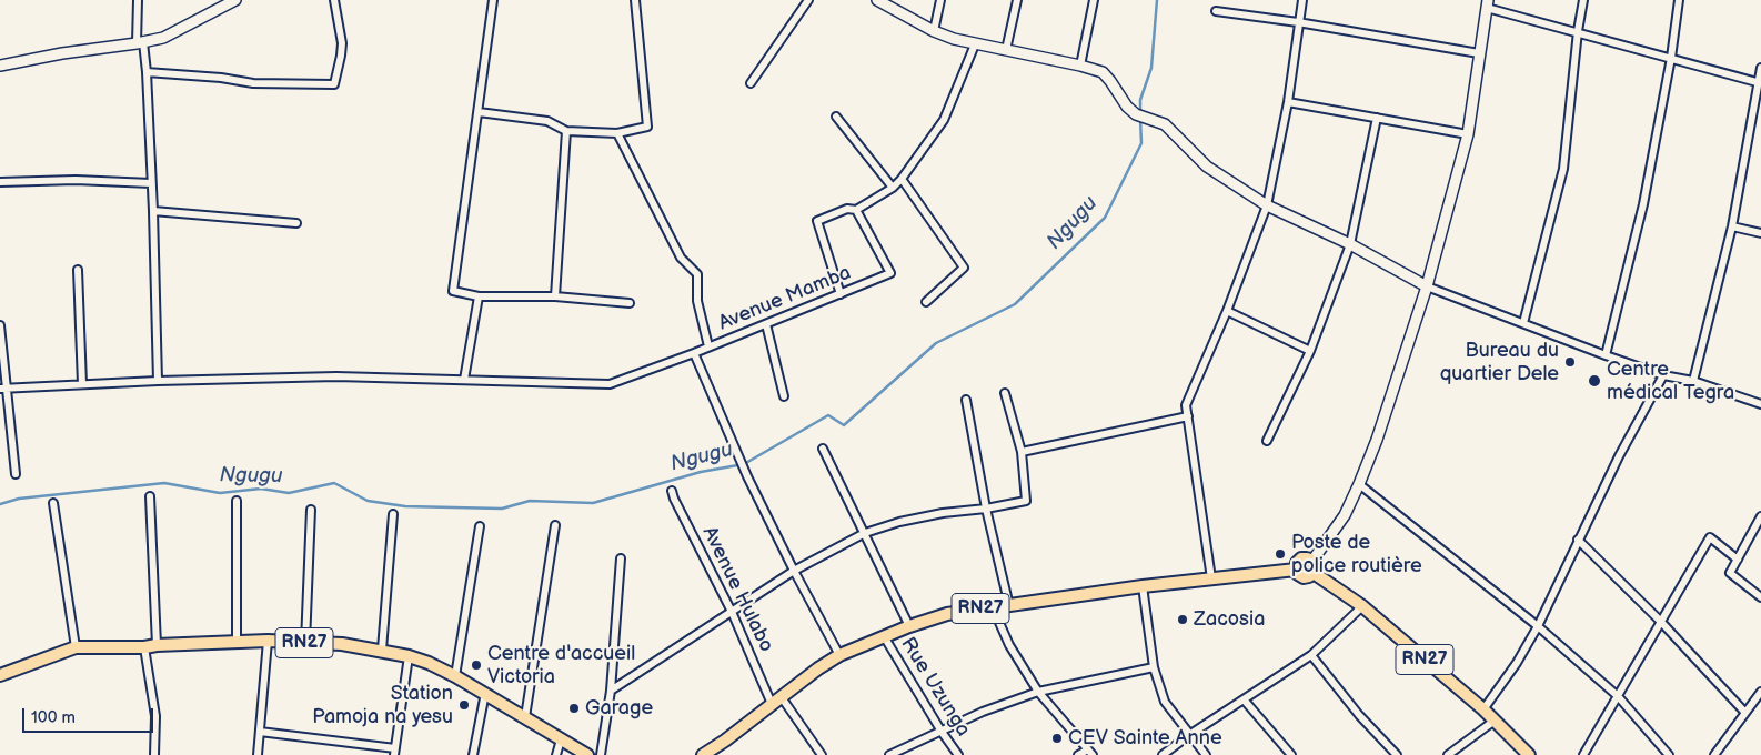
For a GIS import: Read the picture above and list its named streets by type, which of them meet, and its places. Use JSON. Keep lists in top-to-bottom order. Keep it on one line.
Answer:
{"streets":{"main road":["RN27"],"street":["Avenue Mamba","Avenue Hulabo","Rue Uzunga"]},"crossings":[["Avenue Hulabo","RN27"],["RN27","Rue Uzunga"]],"water":["Ngugu"],"places":["Bureau du quartier Dele","Centre médical Tegra","Poste de police routière","Zacosia","Centre d'accueil Victoria","Station Pamoja na yesu","Garage","CEV Sainte Anne"],"scale_bar":"100 m"}
